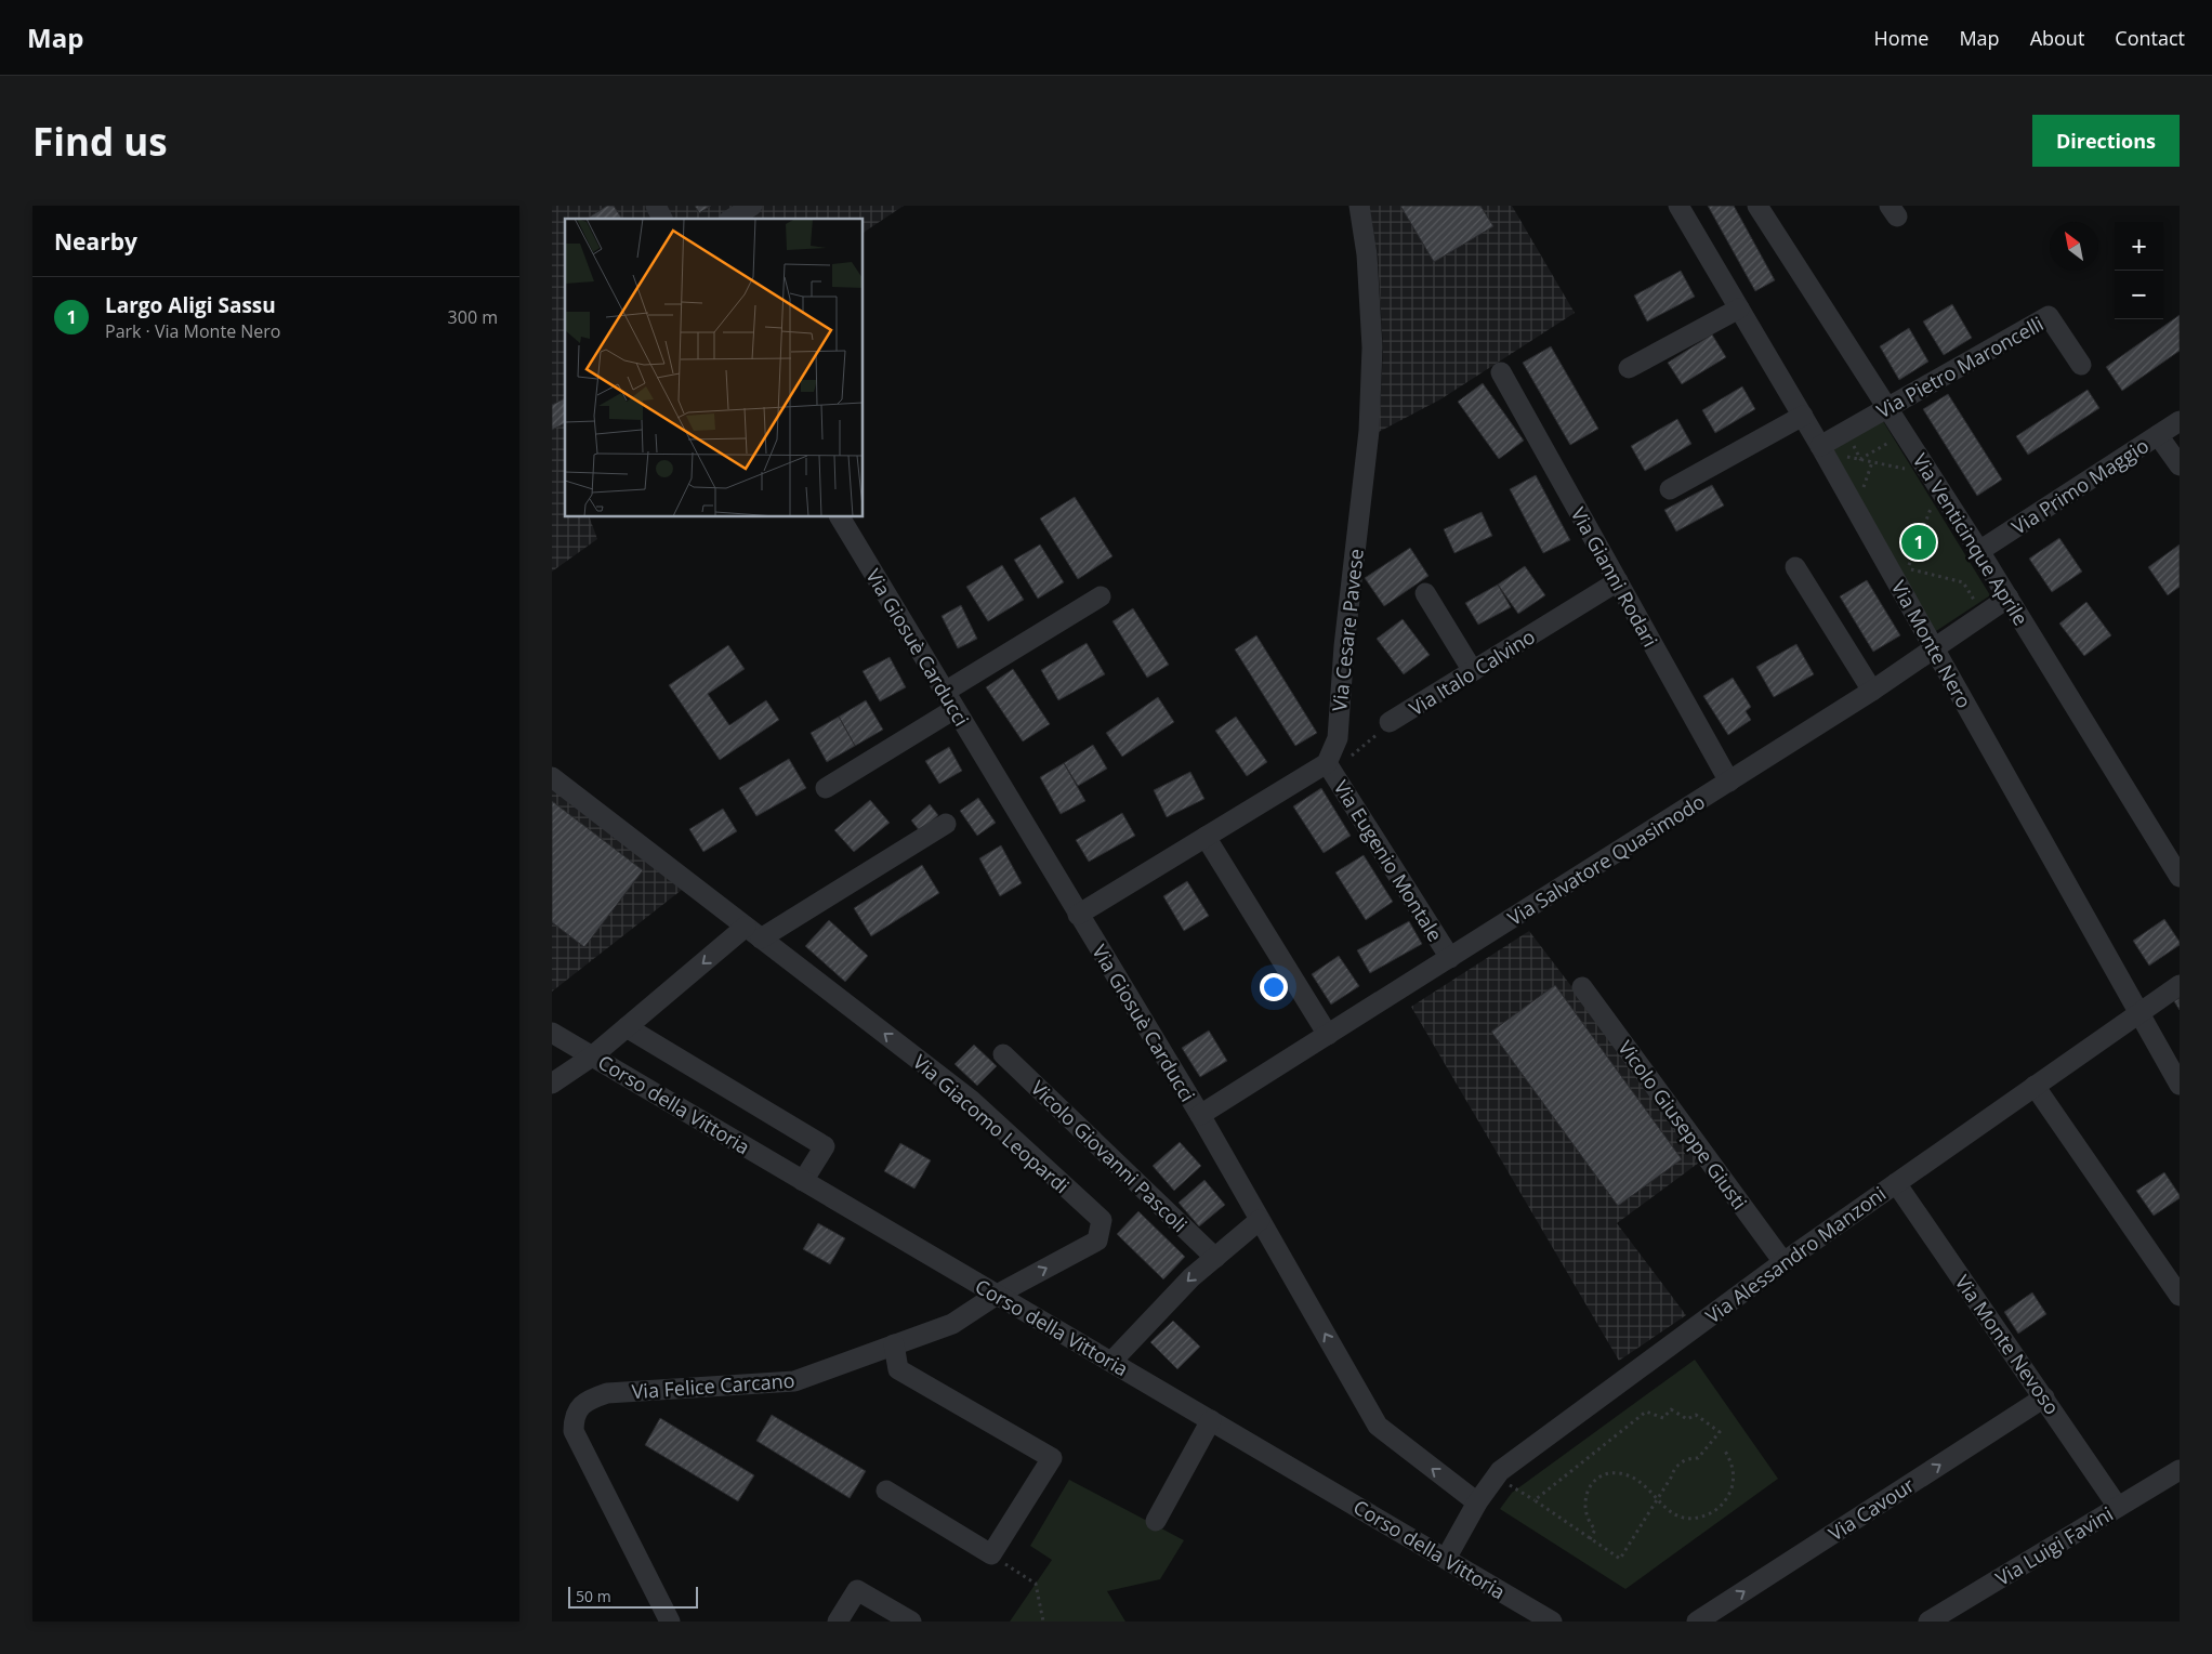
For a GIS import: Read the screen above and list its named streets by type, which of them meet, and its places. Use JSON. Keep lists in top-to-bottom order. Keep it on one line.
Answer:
{"streets":{"street":["Via Pietro Maroncelli","Via Primo Maggio","Via Venticinque Aprile","Via Gianni Rodari","Via Cesare Pavese","Via Monte Nero","Via Giosuè Carducci","Via Italo Calvino","Via Salvatore Quasimodo","Via Eugenio Montale","Corso della Vittoria","Via Giacomo Leopardi","Vicolo Giuseppe Giusti","Vicolo Giovanni Pascoli","Via Alessandro Manzoni","Via Monte Nevoso","Via Felice Carcano","Via Cavour","Via Luigi Favini"]},"crossings":[["Via Pietro Maroncelli","Via Venticinque Aprile"],["Via Pietro Maroncelli","Via Monte Nero"],["Via Primo Maggio","Via Venticinque Aprile"],["Via Venticinque Aprile","Via Salvatore Quasimodo"],["Via Gianni Rodari","Via Italo Calvino"],["Via Gianni Rodari","Via Salvatore Quasimodo"],["Via Cesare Pavese","Via Italo Calvino"],["Via Cesare Pavese","Via Eugenio Montale"],["Via Monte Nero","Via Salvatore Quasimodo"],["Via Monte Nero","Via Alessandro Manzoni"],["Via Giosuè Carducci","Via Salvatore Quasimodo"],["Via Giosuè Carducci","Via Alessandro Manzoni"],["Via Italo Calvino","Via Eugenio Montale"],["Via Salvatore Quasimodo","Via Eugenio Montale"],["Corso della Vittoria","Via Giacomo Leopardi"],["Corso della Vittoria","Via Alessandro Manzoni"],["Corso della Vittoria","Via Felice Carcano"],["Via Giacomo Leopardi","Via Felice Carcano"],["Vicolo Giuseppe Giusti","Via Alessandro Manzoni"],["Via Alessandro Manzoni","Via Monte Nevoso"],["Via Monte Nevoso","Via Cavour"],["Via Monte Nevoso","Via Luigi Favini"]],"one_way":["Via Cavour"],"scale_bar":"50 m","north":"top left","page":{"header":"Map","nav":["Home","Map","About","Contact"],"buttons":"Directions","title":"Find us","heading":"Nearby","map_buttons":["+","−"],"list":[{"mark":"1","name":"Largo Aligi Sassu","note":"Park · Via Monte Nero","value":"300 m"}],"pins":"1","scale":"50 m"}}
